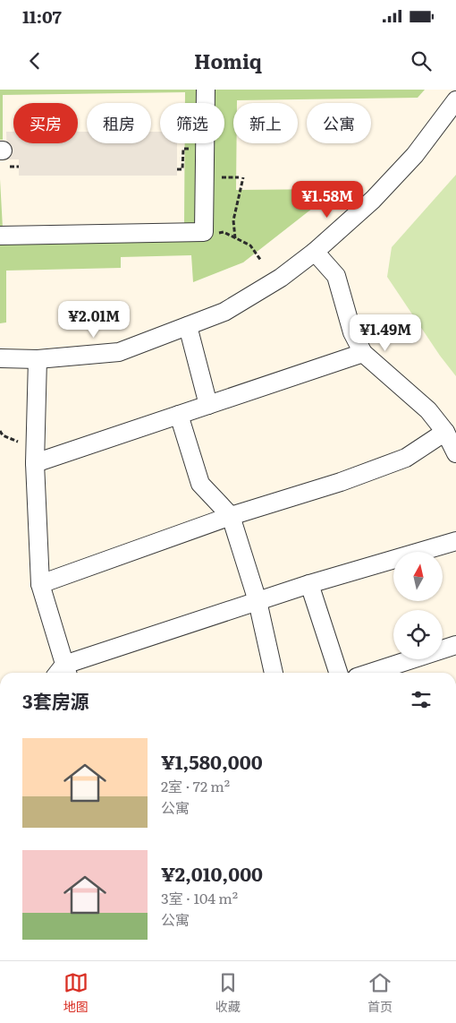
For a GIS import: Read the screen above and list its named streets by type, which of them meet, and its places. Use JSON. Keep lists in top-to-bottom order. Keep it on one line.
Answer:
{"north":"top","page":{"status":"11:07","header":"Homiq","chip":["买房","租房","筛选","新上","公寓"],"price":["¥1.58M","¥2.01M","¥1.49M"],"heading":"3套房源","list":[{"name":"¥1,580,000","note":"2室 · 72 m² · 公寓"},{"name":"¥2,010,000","note":"3室 · 104 m² · 公寓"}],"tabs":["地图","收藏","首页"]}}
